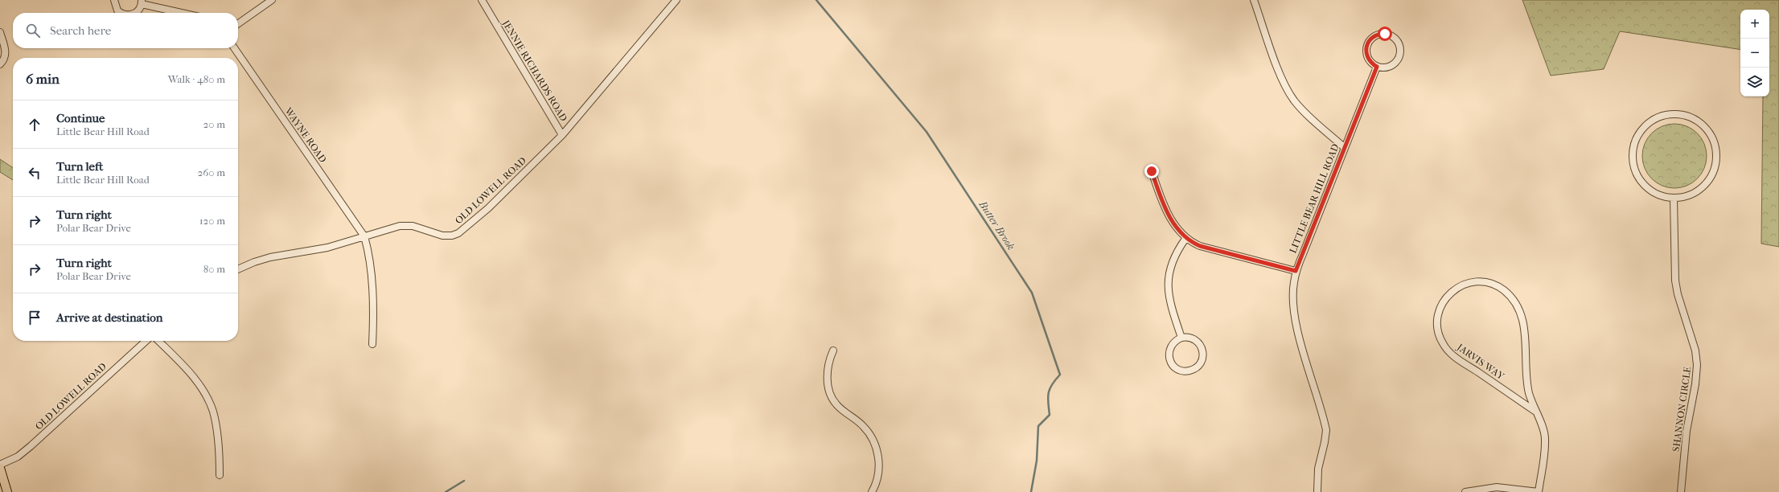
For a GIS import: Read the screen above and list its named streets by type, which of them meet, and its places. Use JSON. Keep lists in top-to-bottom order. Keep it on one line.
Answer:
{"streets":{"street":["JENNIE RICHARDS ROAD","WAYNE ROAD","OLD LOWELL ROAD","LITTLE BEAR HILL ROAD","JARVIS WAY","SHANNON CIRCLE"]},"crossings":[["JENNIE RICHARDS ROAD","OLD LOWELL ROAD"],["WAYNE ROAD","OLD LOWELL ROAD"]],"water":["Butter Brook"],"page":{"map_buttons":["+","−"],"search":"Search here","heading":["6 min","Walk · 480 m"],"list":[["Continue","Little Bear Hill Road","20 m"],["Turn left","Little Bear Hill Road","260 m"],["Turn right","Polar Bear Drive","120 m"],["Turn right","Polar Bear Drive","80 m"],"Arrive at destination"]}}
